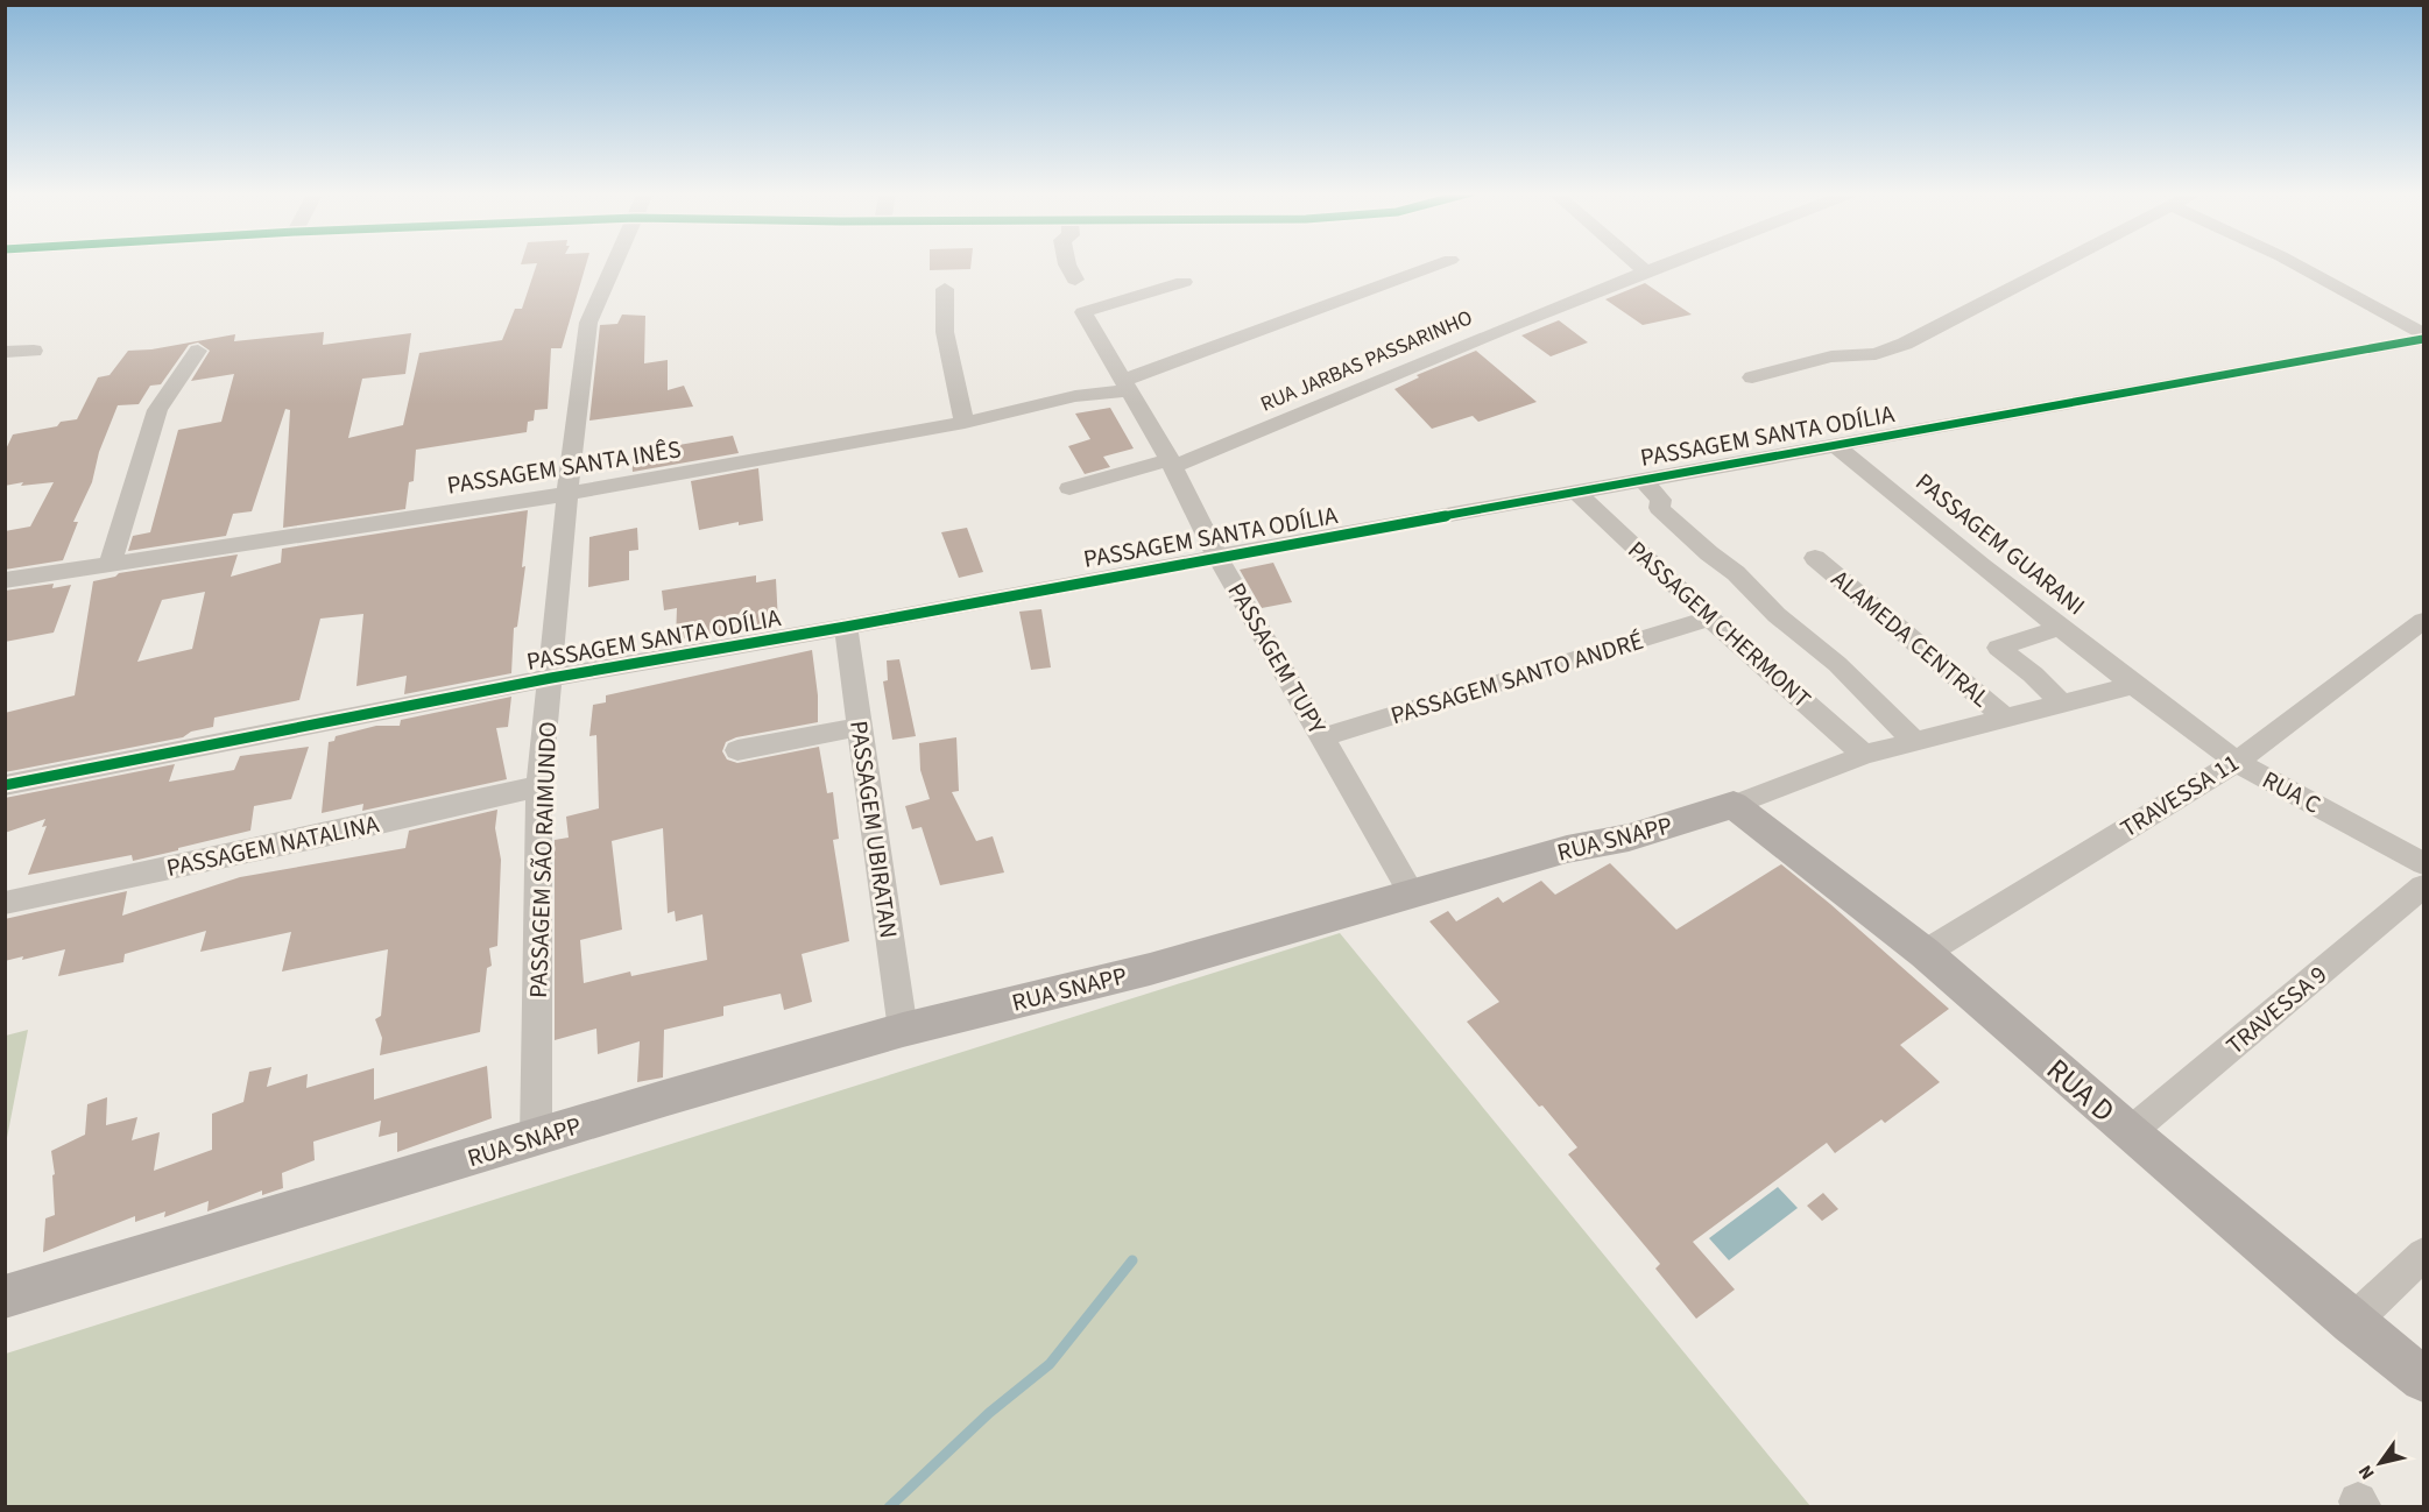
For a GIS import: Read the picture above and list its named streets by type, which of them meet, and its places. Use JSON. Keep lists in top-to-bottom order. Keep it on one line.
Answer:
{"streets":{"main road":["RUA SNAPP","RUA D"],"street":["RUA JARBAS PASSARINHO","PASSAGEM SANTA ODÍLIA","PASSAGEM SANTA INÊS","PASSAGEM GUARANI","PASSAGEM CHERMONT","ALAMEDA CENTRAL","PASSAGEM TUPY","PASSAGEM SANTO ANDRÉ","RUA C","TRAVESSA 11","PASSAGEM UBIRATAN","PASSAGEM NATALINA","PASSAGEM SÃO RAIMUNDO","TRAVESSA 9"]},"crossings":[["RUA JARBAS PASSARINHO","PASSAGEM TUPY"],["PASSAGEM SANTA ODÍLIA","PASSAGEM GUARANI"],["PASSAGEM SANTA ODÍLIA","PASSAGEM CHERMONT"],["PASSAGEM SANTA ODÍLIA","PASSAGEM TUPY"],["PASSAGEM SANTA ODÍLIA","PASSAGEM UBIRATAN"],["PASSAGEM SANTA ODÍLIA","PASSAGEM SÃO RAIMUNDO"],["PASSAGEM SANTA INÊS","PASSAGEM TUPY"],["PASSAGEM SANTA INÊS","PASSAGEM SÃO RAIMUNDO"],["PASSAGEM GUARANI","RUA C"],["PASSAGEM GUARANI","RUA SNAPP"],["PASSAGEM CHERMONT","PASSAGEM SANTO ANDRÉ"],["PASSAGEM CHERMONT","RUA SNAPP"],["ALAMEDA CENTRAL","RUA SNAPP"],["PASSAGEM TUPY","PASSAGEM SANTO ANDRÉ"],["PASSAGEM TUPY","RUA SNAPP"],["RUA C","TRAVESSA 11"],["RUA C","RUA SNAPP"],["TRAVESSA 11","RUA D"],["PASSAGEM UBIRATAN","RUA SNAPP"],["RUA SNAPP","PASSAGEM SÃO RAIMUNDO"],["RUA SNAPP","RUA D"],["PASSAGEM NATALINA","PASSAGEM SÃO RAIMUNDO"],["TRAVESSA 9","RUA D"]],"north":"bottom left"}
